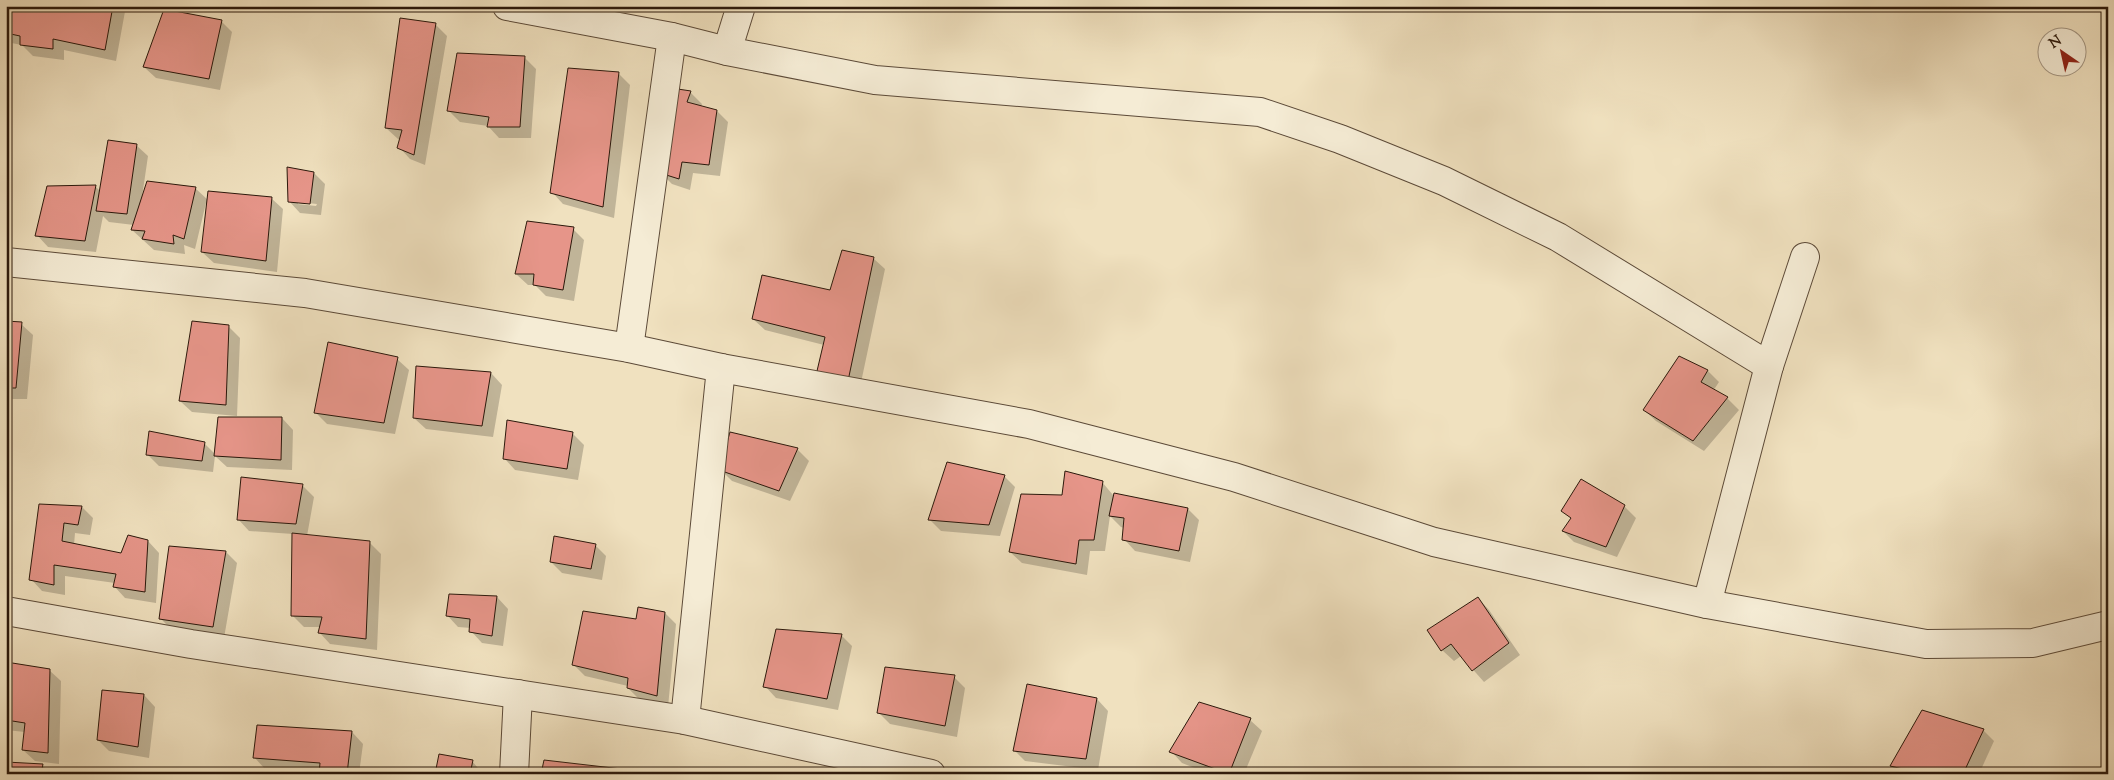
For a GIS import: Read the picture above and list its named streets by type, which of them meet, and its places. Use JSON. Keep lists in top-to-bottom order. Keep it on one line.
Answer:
{"north":"top left"}
